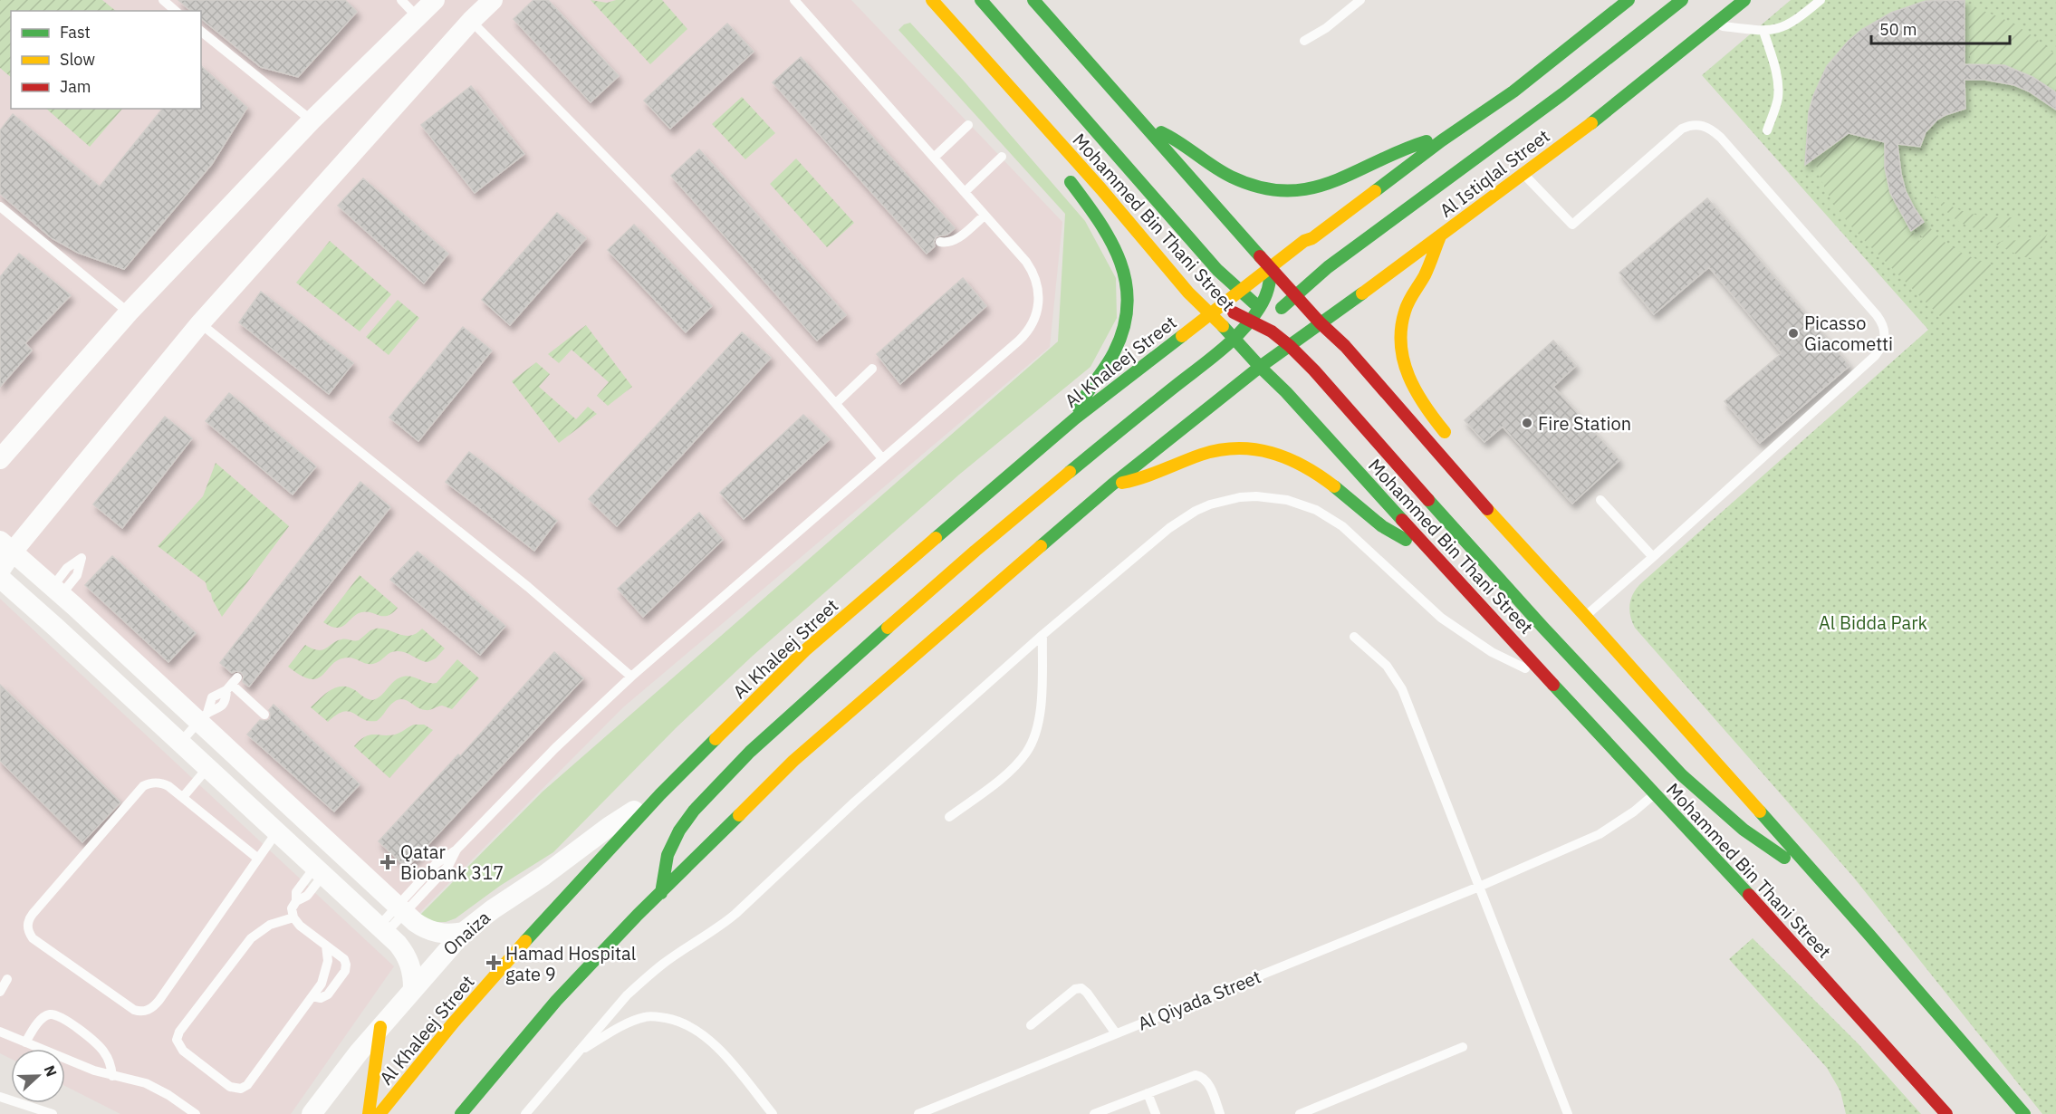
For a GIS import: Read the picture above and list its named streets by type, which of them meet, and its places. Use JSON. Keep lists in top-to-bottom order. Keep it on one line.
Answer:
{"streets":{"main road":["Al Istiqlal Street","Mohammed Bin Thani Street","Al Khaleej Street"],"street":["Onaiza"],"lane":["Al Qiyada Street"]},"crossings":[["Al Istiqlal Street","Mohammed Bin Thani Street"],["Mohammed Bin Thani Street","Al Khaleej Street"],["Mohammed Bin Thani Street","Al Qiyada Street"],["Al Khaleej Street","Onaiza"]],"parks":["Al Bidda Park"],"places":{"other":["Picasso Giacometti","Fire Station"],"health":["Qatar Biobank 317","Hamad Hospital gate 9"]},"legend":["Fast","Slow","Jam"],"scale_bar":"50 m","north":"right"}
